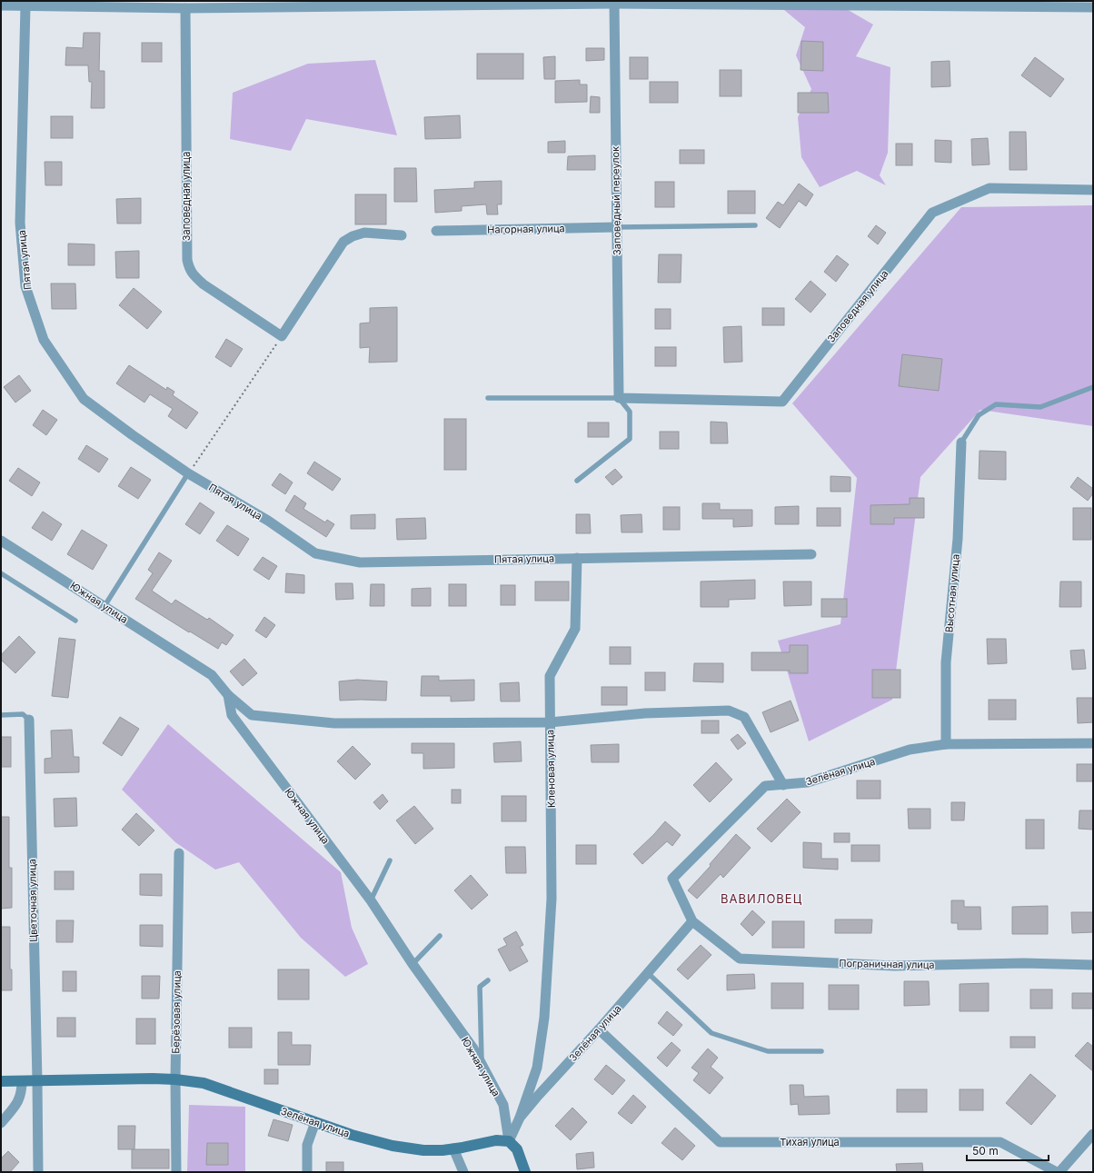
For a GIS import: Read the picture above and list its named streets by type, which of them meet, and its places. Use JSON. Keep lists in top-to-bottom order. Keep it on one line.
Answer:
{"streets":{"street":["Заповедная улица","Заповедный переулок","Нагорная улица","Пятая улица","Высотная улица","Южная улица","Кленовая улица","Зелёная улица","Цветочная улица","Пограничная улица","Берёзовая улица","Тихая улица"]},"crossings":[["Заповедная улица","Заповедный переулок"],["Заповедный переулок","Нагорная улица"],["Высотная улица","Зелёная улица"],["Южная улица","Кленовая улица"],["Южная улица","Зелёная улица"],["Кленовая улица","Зелёная улица"],["Зелёная улица","Цветочная улица"],["Зелёная улица","Пограничная улица"],["Зелёная улица","Берёзовая улица"],["Зелёная улица","Тихая улица"]],"districts":["ВАВИЛОВЕЦ"],"scale_bar":"50 m"}
